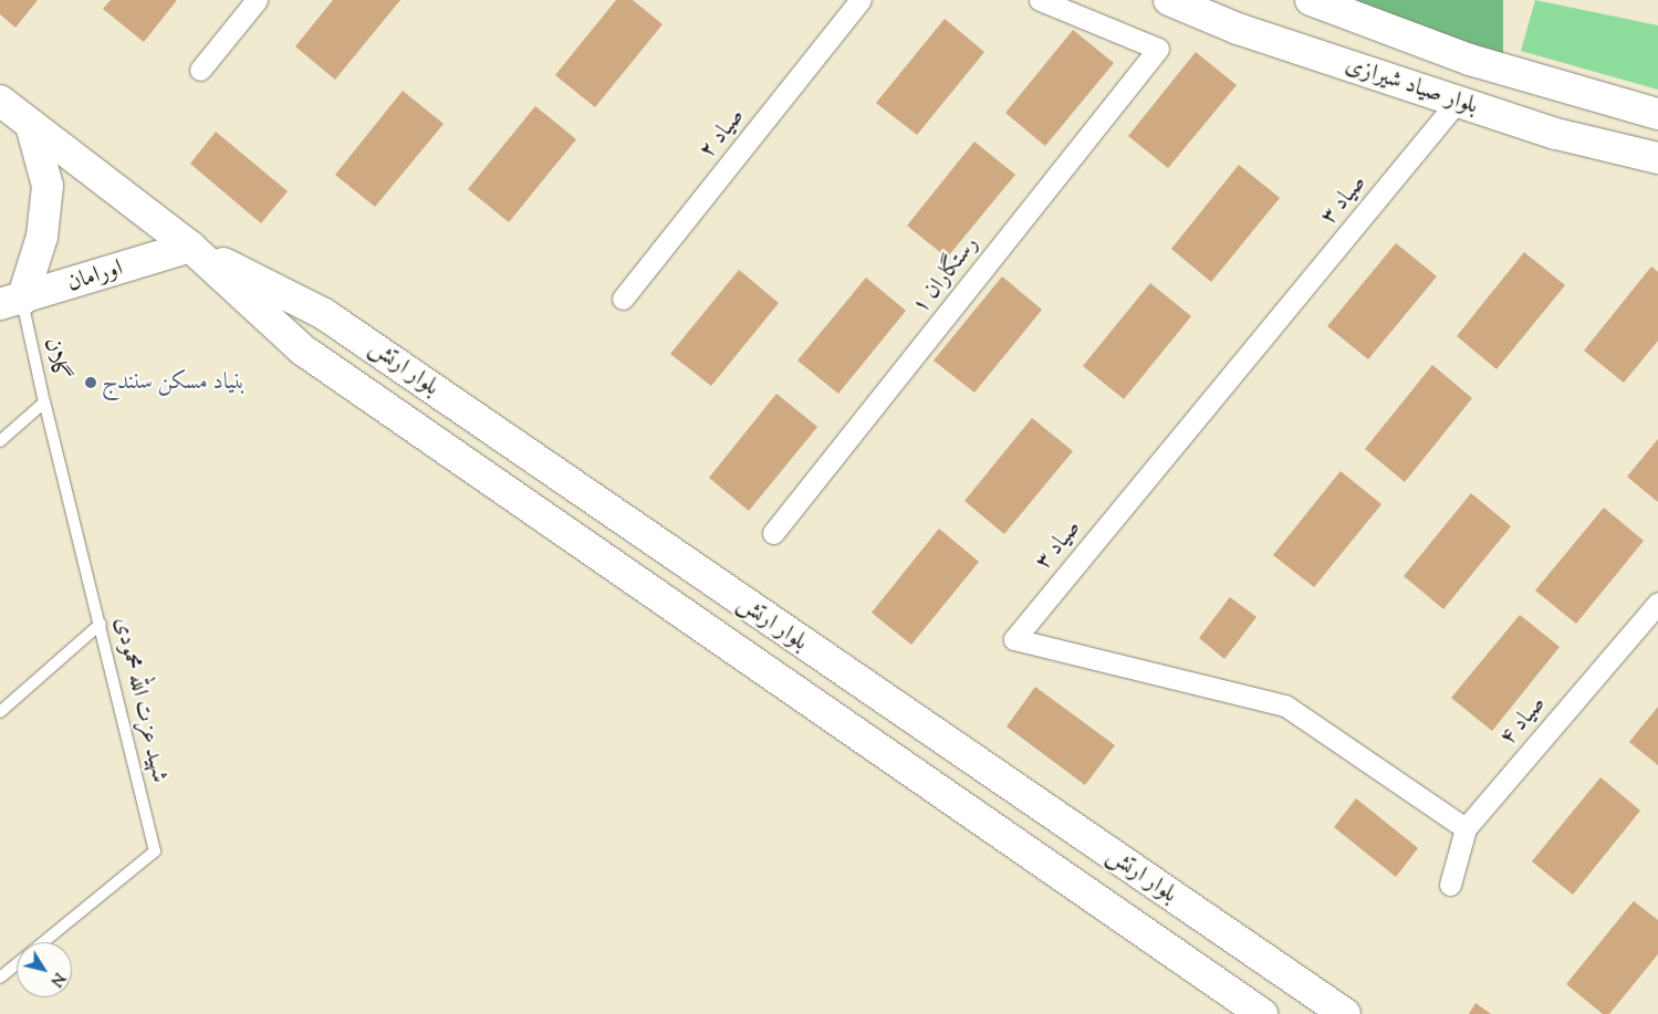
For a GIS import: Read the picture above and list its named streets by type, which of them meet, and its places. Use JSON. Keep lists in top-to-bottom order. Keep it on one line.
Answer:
{"streets":{"main road":["بلوار صیاد شیرازی","اورامان","بلوار ارتش"],"street":["صیاد ۲","صیاد ۳","رستگاران ۱","صیاد ۴"],"lane":["گلان","شهید عزت الله محمودی"]},"crossings":[["بلوار صیاد شیرازی","صیاد ۳"],["صیاد ۳","صیاد ۴"],["اورامان","گلان"],["اورامان","بلوار ارتش"],["گلان","شهید عزت الله محمودی"]],"places":["بنیاد مسکن سنندج"],"north":"bottom right"}
